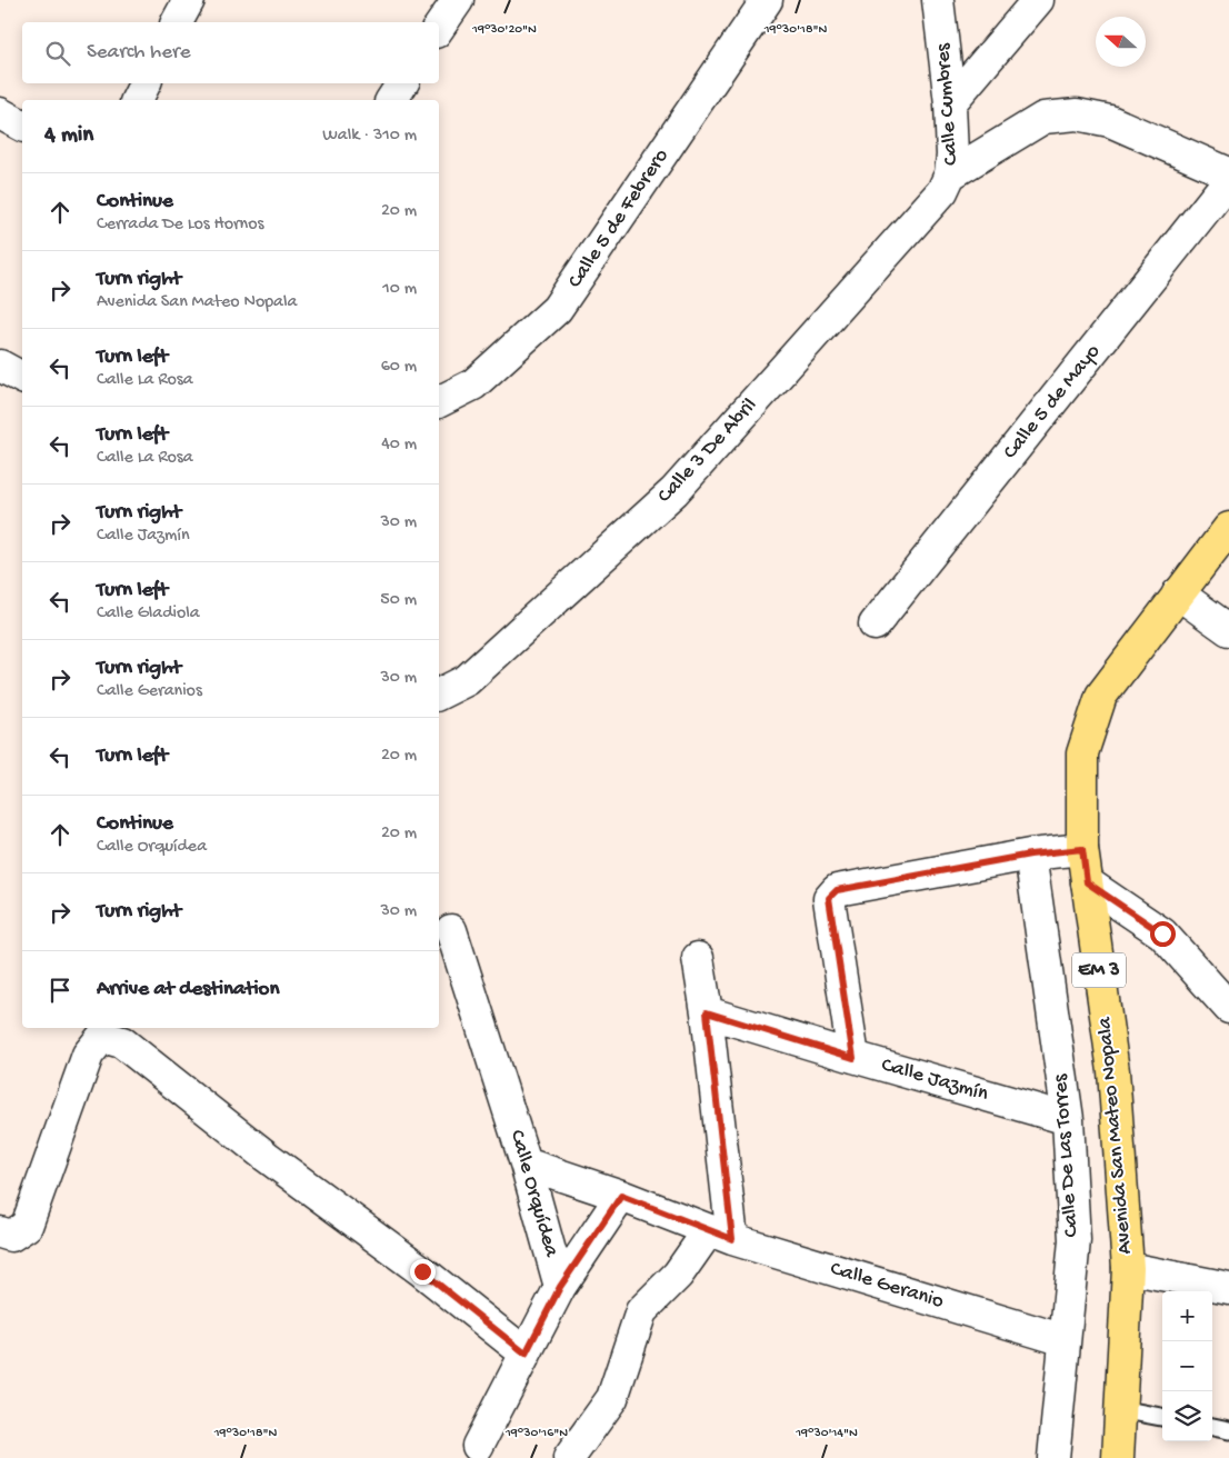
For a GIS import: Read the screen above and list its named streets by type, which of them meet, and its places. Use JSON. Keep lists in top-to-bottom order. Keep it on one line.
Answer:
{"streets":{"main road":["EM 3","Avenida San Mateo Nopala"],"street":["Calle Cumbres","Calle 5 de Febrero","Calle 5 de Mayo","Calle 3 De Abril","Calle Jazmín","Calle De Las Torres","Calle Orquídea","Calle Geranio"]},"crossings":[["Calle Cumbres","Calle 3 De Abril"],["Calle Jazmín","Calle De Las Torres"],["Calle De Las Torres","Calle Geranio"],["Calle Orquídea","Calle Geranio"]],"north":"left","page":{"search":"Search here","heading":["4 min","Walk · 310 m"],"list":[["Continue","Cerrada De Los Hornos","20 m"],["Turn right","Avenida San Mateo Nopala","10 m"],["Turn left","Calle La Rosa","60 m"],["Turn left","Calle La Rosa","40 m"],["Turn right","Calle Jazmín","30 m"],["Turn left","Calle Gladiola","50 m"],["Turn right","Calle Geranios","30 m"],["Turn left","20 m"],["Continue","Calle Orquídea","20 m"],["Turn right","30 m"],"Arrive at destination"],"map_buttons":["+","−"]},"coordinates":["19°30'18\"N","19°30'20\"N","19°30'16\"N","19°30'14\"N"]}
